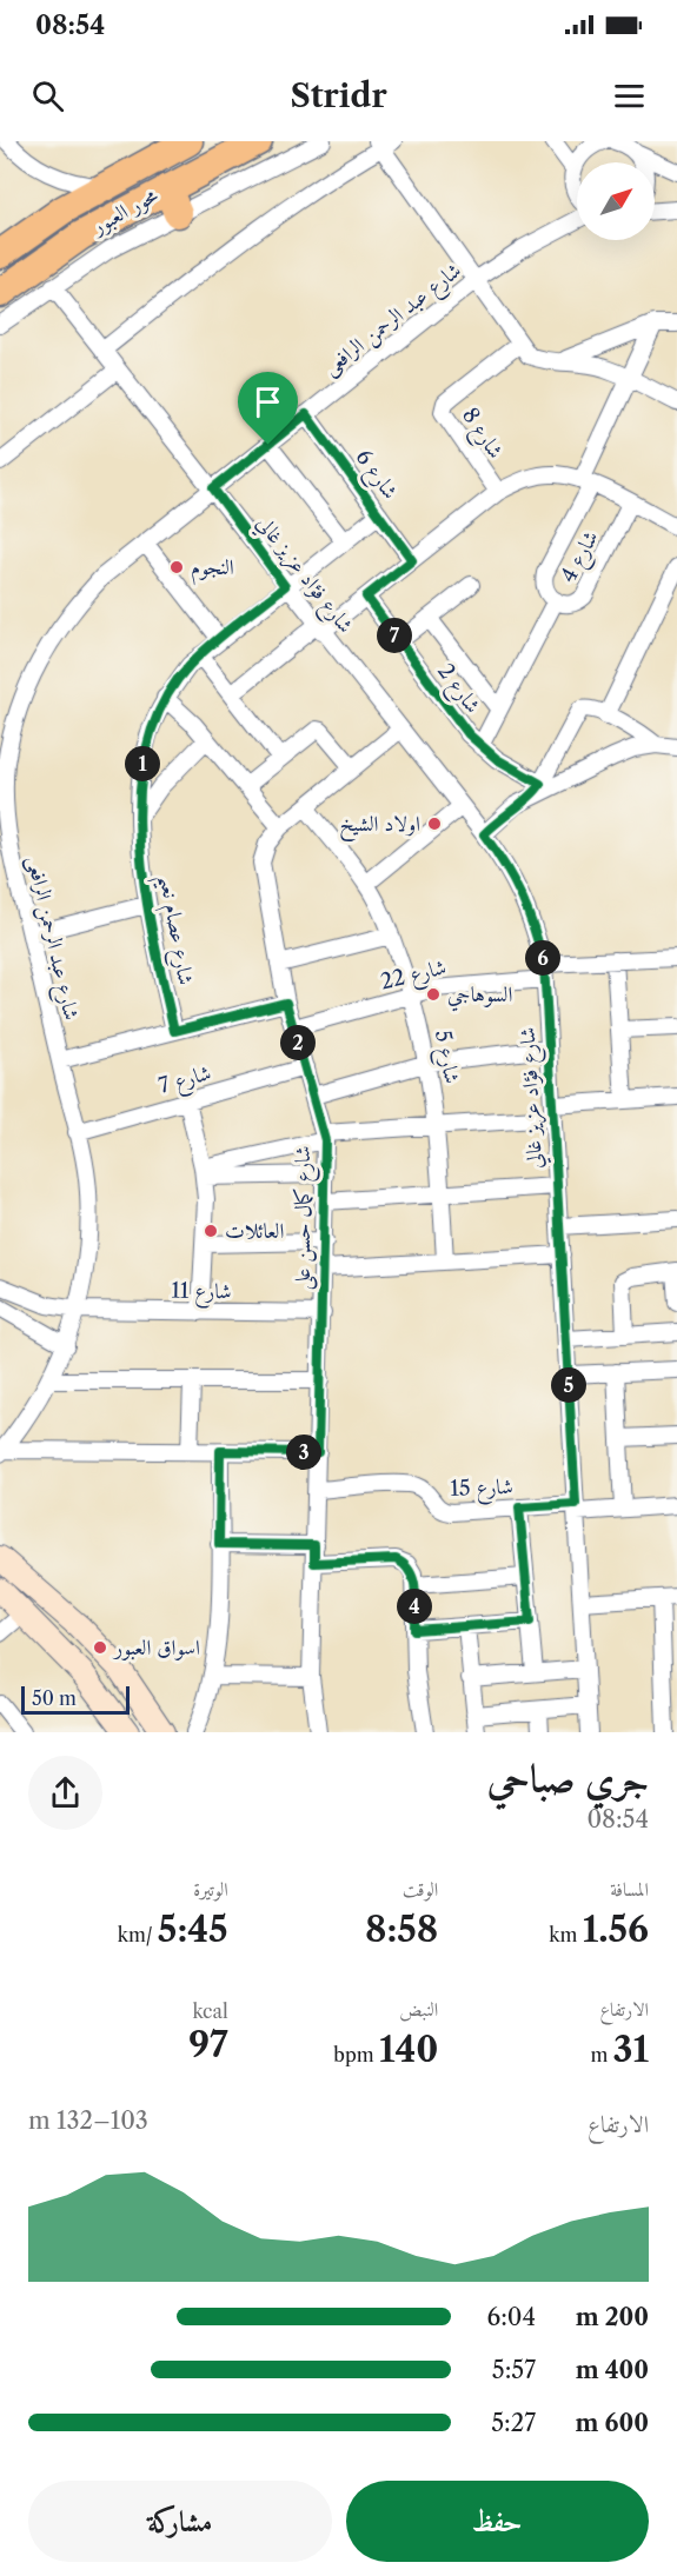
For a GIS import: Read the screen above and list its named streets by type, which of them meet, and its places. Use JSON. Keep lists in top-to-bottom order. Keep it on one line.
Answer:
{"streets":{"highway":["محور العبور"],"street":["شارع عبد الرحمن الرافعى","شارع 8","شارع 6","شارع 4","شارع فؤاد عزيز غالي","شارع 2","شارع عصام نعيم","شارع 22","شارع 5","شارع 7","شارع كمال حسن على","شارع 11","شارع 15"]},"crossings":[["شارع عبد الرحمن الرافعى","شارع 6"],["شارع عبد الرحمن الرافعى","شارع فؤاد عزيز غالي"],["شارع عبد الرحمن الرافعى","شارع 7"],["شارع عبد الرحمن الرافعى","شارع 11"],["شارع 6","شارع عصام نعيم"],["شارع فؤاد عزيز غالي","شارع عصام نعيم"],["شارع فؤاد عزيز غالي","شارع 22"],["شارع فؤاد عزيز غالي","شارع كمال حسن على"],["شارع فؤاد عزيز غالي","شارع 15"],["شارع 22","شارع 5"],["شارع 22","شارع كمال حسن على"],["شارع 5","شارع كمال حسن على"],["شارع 7","شارع كمال حسن على"],["شارع كمال حسن على","شارع 11"],["شارع كمال حسن على","شارع 15"]],"places":["النجوم","اولاد الشيخ","السوهاجي","العائلات","اسواق العبور"],"scale_bar":"50 m","north":"top right","page":{"status":"08:54","header":"Stridr","pins":["7","1","6","2","5","3","4"],"scale":"50 m","heading":["جري صباحي","08:54"],"stats":[["المسافة","1.56 km"],["الوقت","8:58"],["الوتيرة","5:45 /km"],["الارتفاع","31 m"],["النبض","140 bpm"],["kcal","97"]],"chart":["الارتفاع","103–132 m"],"list":[{"name":"200 m","note":"6:04"},{"name":"400 m","note":"5:57"},{"name":"600 m","note":"5:27"}],"buttons":["حفظ","مشاركة"]}}
